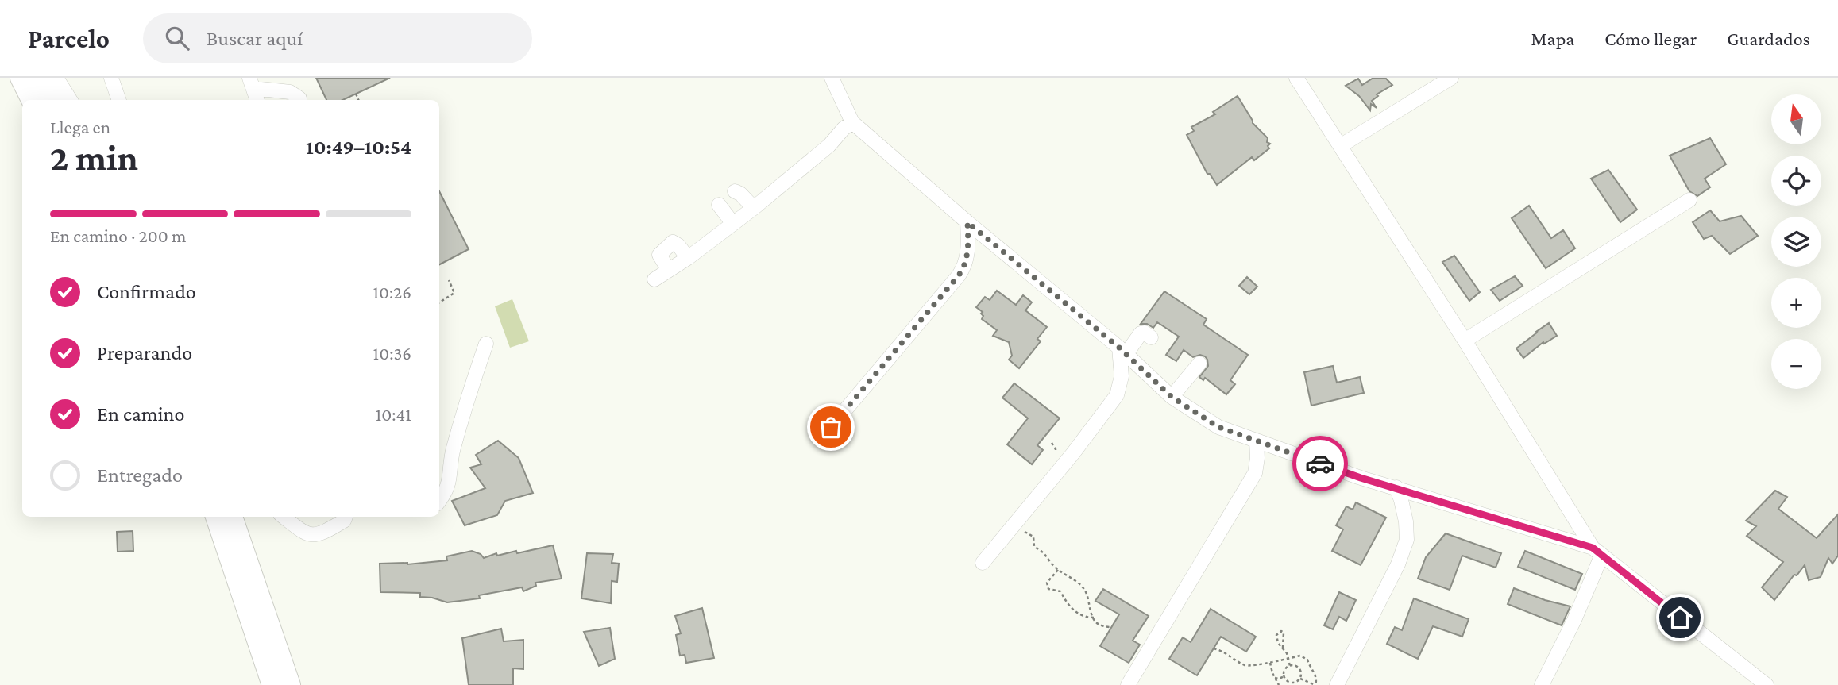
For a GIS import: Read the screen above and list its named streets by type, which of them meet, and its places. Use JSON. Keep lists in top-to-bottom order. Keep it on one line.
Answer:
{"north":"top","page":{"header":"Parcelo","search":"Buscar aquí","nav":["Mapa","Cómo llegar","Guardados"],"map_buttons":["+","−"],"heading":["2 min","Llega en","10:49–10:54"],"bar":"En camino · 200 m","list":[["Confirmado","10:26"],["Preparando","10:36"],["En camino","10:41"],"Entregado"]}}
